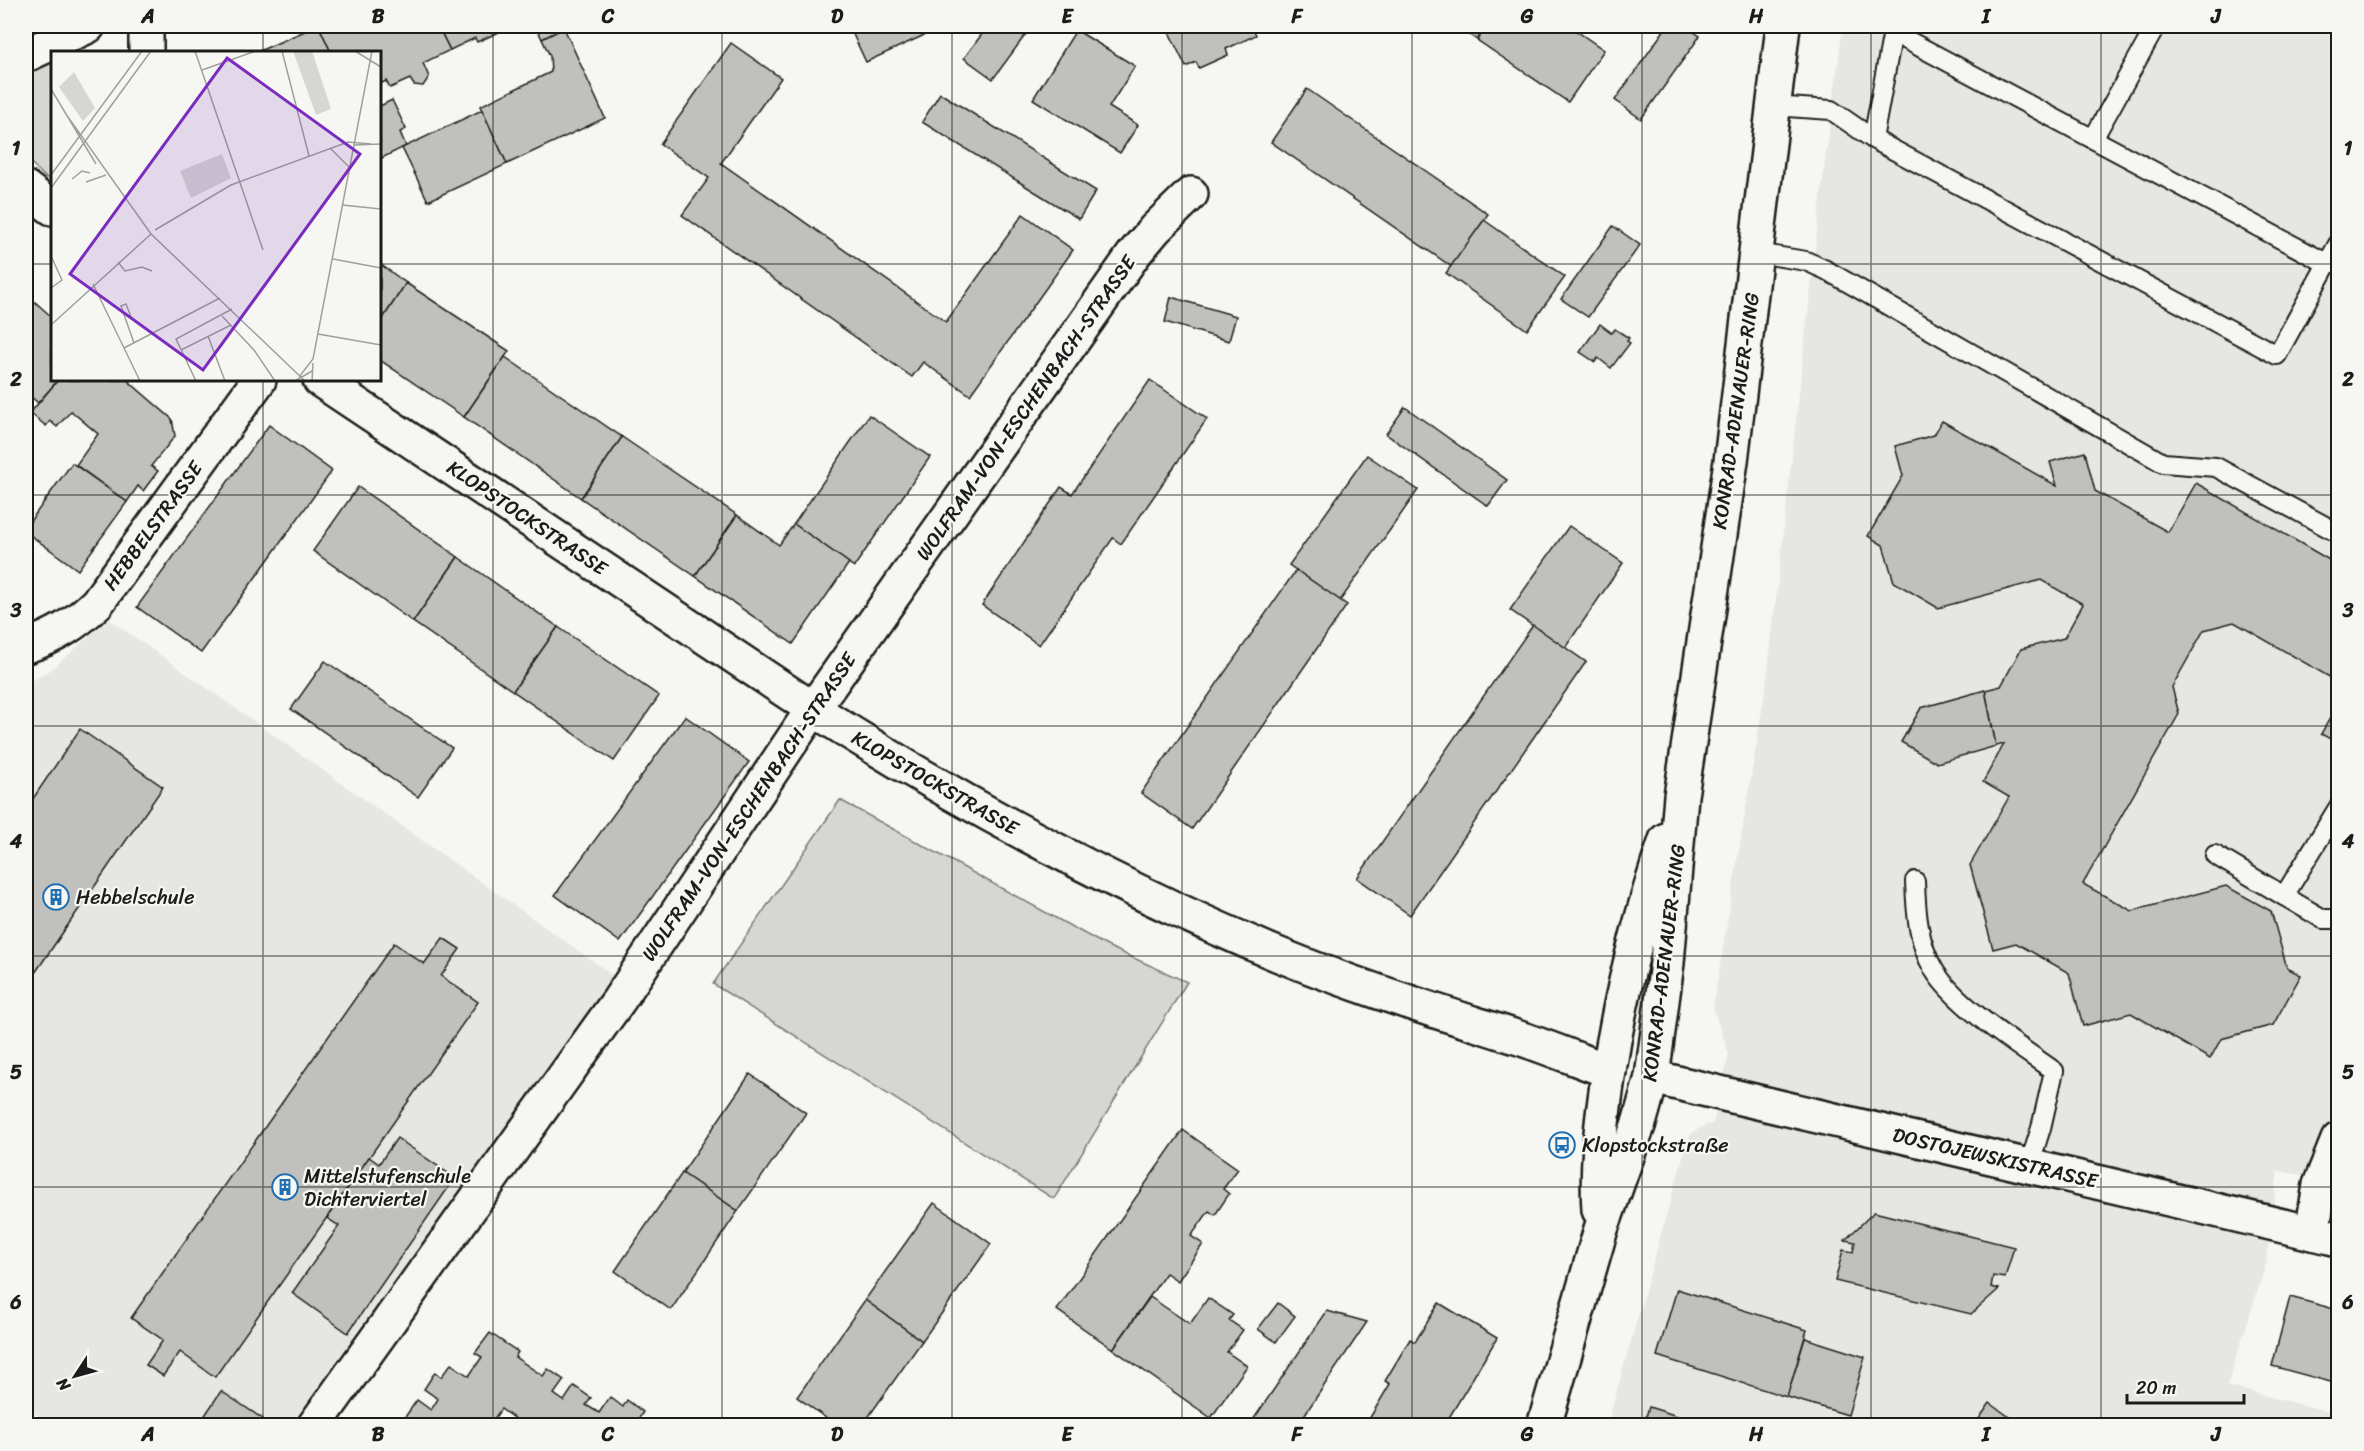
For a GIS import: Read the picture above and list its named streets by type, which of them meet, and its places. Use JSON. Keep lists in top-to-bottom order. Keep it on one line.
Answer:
{"streets":{"street":["WOLFRAM-VON-ESCHENBACH-STRASSE","KONRAD-ADENAUER-RING","KLOPSTOCKSTRASSE","HEBBELSTRASSE","DOSTOJEWSKISTRASSE"]},"crossings":[["WOLFRAM-VON-ESCHENBACH-STRASSE","KLOPSTOCKSTRASSE"],["KONRAD-ADENAUER-RING","KLOPSTOCKSTRASSE"],["KONRAD-ADENAUER-RING","DOSTOJEWSKISTRASSE"]],"places":{"building":["Hebbelschule","Mittelstufenschule Dichterviertel"],"bus stop":["Klopstockstraße"]},"scale_bar":"20 m","north":"bottom left","grid":{"columns":["A","B","C","D","E","F","G","H","I","J"],"rows":["1","2","3","4","5","6"]}}
